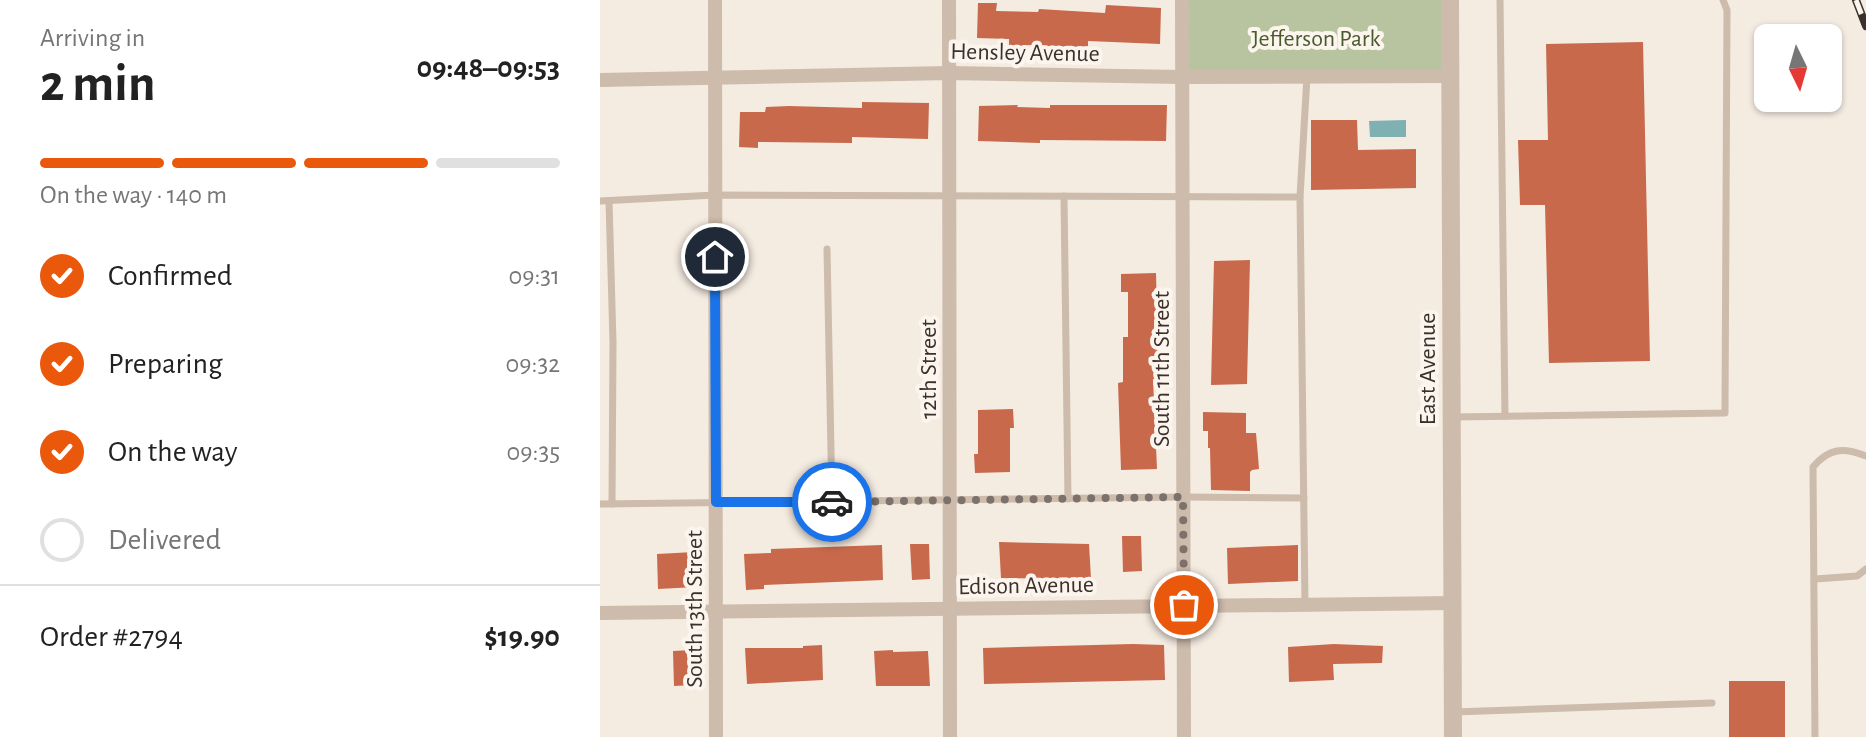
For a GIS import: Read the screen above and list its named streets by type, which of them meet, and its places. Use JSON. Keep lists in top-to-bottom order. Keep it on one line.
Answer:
{"streets":{"street":["Hensley Avenue","12th Street","South 11th Street","East Avenue","Edison Avenue","South 13th Street"]},"crossings":[["Hensley Avenue","12th Street"],["Hensley Avenue","South 11th Street"],["Hensley Avenue","East Avenue"],["Hensley Avenue","South 13th Street"],["12th Street","Edison Avenue"],["South 11th Street","Edison Avenue"],["East Avenue","Edison Avenue"],["Edison Avenue","South 13th Street"]],"parks":["Jefferson Park"],"north":"bottom","page":{"heading":["2 min","Arriving in","09:48–09:53"],"panel":["Order #2794","$19.90"],"bar":"On the way · 140 m","list":[["Confirmed","09:31"],["Preparing","09:32"],["On the way","09:35"],"Delivered"]}}
